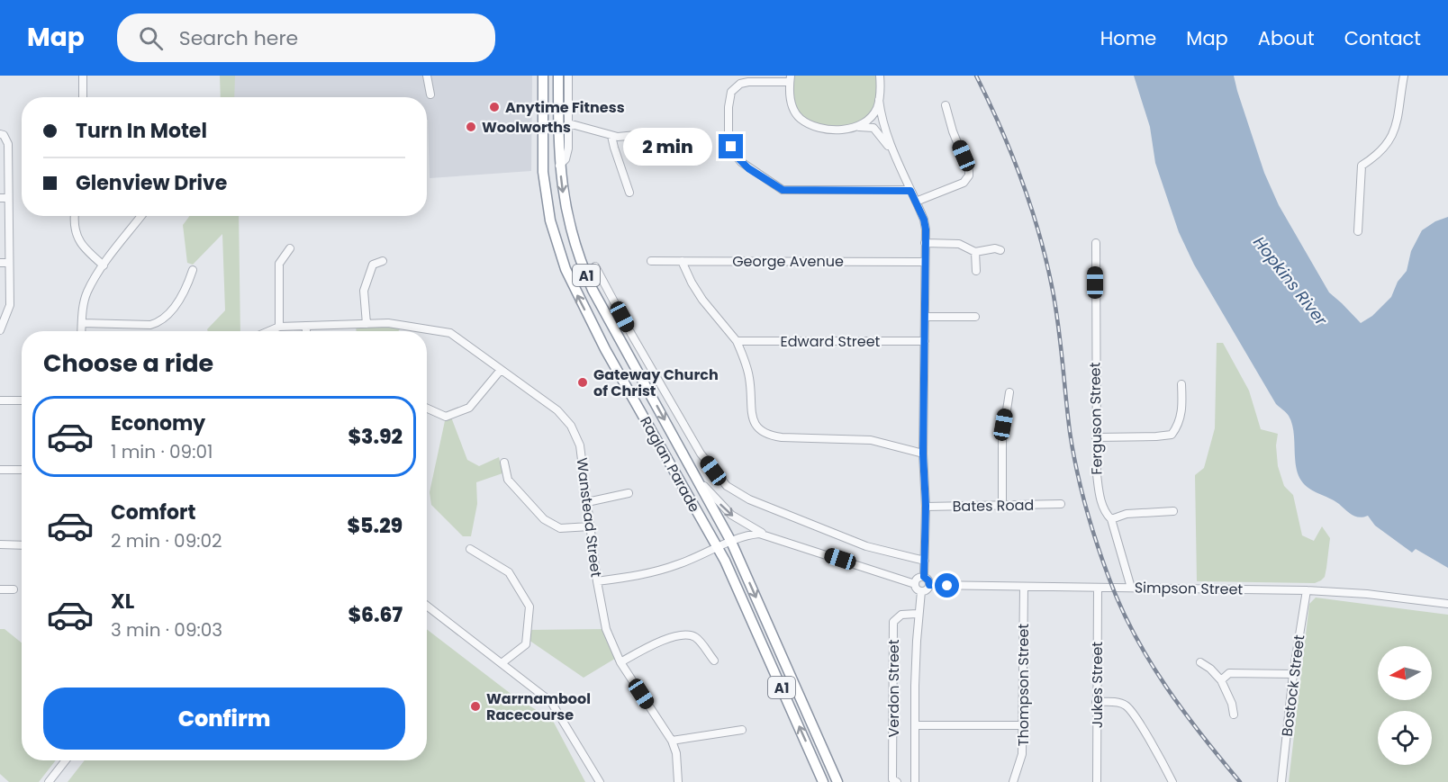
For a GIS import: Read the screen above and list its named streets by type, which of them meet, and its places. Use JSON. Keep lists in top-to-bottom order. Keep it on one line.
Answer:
{"streets":{"highway":["A1","Raglan Parade"],"street":["George Avenue","Edward Street","Ferguson Street","Bates Road","Wanstead Street","Simpson Street","Thompson Street","Jukes Street","Bostock Street","Verdon Street"]},"crossings":[["Ferguson Street","Simpson Street"],["Simpson Street","Thompson Street"],["Simpson Street","Jukes Street"],["Simpson Street","Bostock Street"],["Simpson Street","Verdon Street"]],"water":["Hopkins River"],"places":["Anytime Fitness","Woolworths","Gateway Church of Christ","Warrnambool Racecourse"],"north":"left","page":{"header":"Map","search":"Search here","nav":["Home","Map","About","Contact"],"banner":["Turn In Motel","Glenview Drive"],"bubble":"2 min","heading":"Choose a ride","list":[{"name":"Economy","note":"1 min · 09:01","value":"$3.92"},{"name":"Comfort","note":"2 min · 09:02","value":"$5.29"},{"name":"XL","note":"3 min · 09:03","value":"$6.67"}],"buttons":"Confirm"}}
